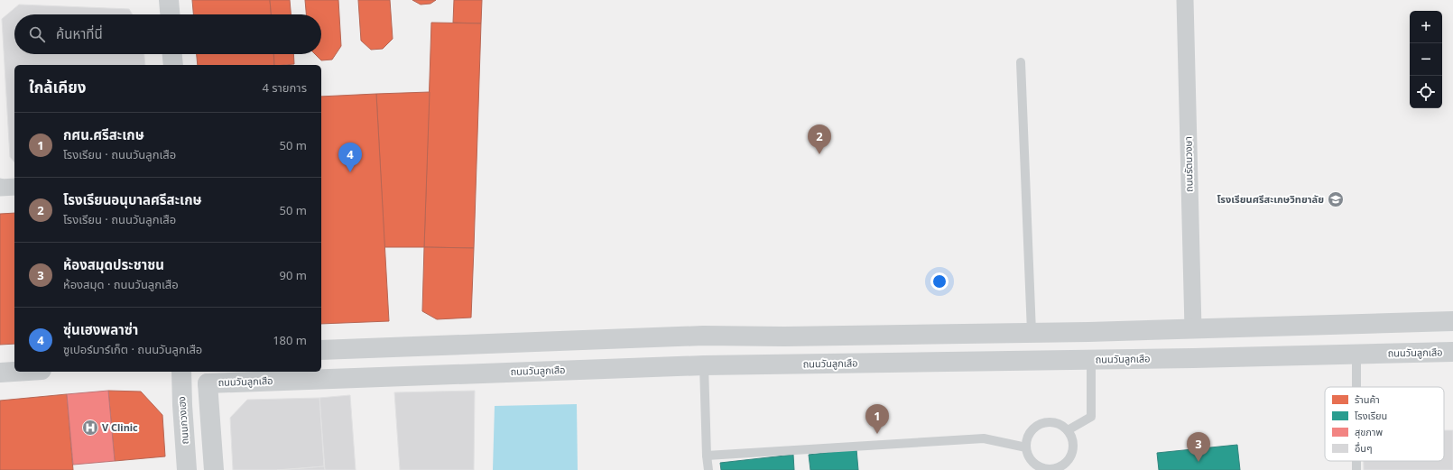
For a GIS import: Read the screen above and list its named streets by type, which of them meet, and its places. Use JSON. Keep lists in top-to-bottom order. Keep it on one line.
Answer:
{"streets":{"street":["ถนนรัตนวงษา","ถนนวันลูกเสือ","ถนนกวงเฮง"]},"places":{"school or university":["โรงเรียนศรีสะเกษวิทยาลัย"],"hospital":["V Clinic"]},"legend":["ร้านค้า","โรงเรียน","สุขภาพ","อื่นๆ"],"page":{"map_buttons":["+","−"],"search":"ค้นหาที่นี่","heading":["ใกล้เคียง","4 รายการ"],"list":[{"mark":"1","name":"กศน.ศรีสะเกษ","note":"โรงเรียน · ถนนวันลูกเสือ","value":"50 m"},{"mark":"2","name":"โรงเรียนอนุบาลศรีสะเกษ","note":"โรงเรียน · ถนนวันลูกเสือ","value":"50 m"},{"mark":"3","name":"ห้องสมุดประชาชน","note":"ห้องสมุด · ถนนวันลูกเสือ","value":"90 m"},{"mark":"4","name":"ซุ่นเฮงพลาซ่า","note":"ซูเปอร์มาร์เก็ต · ถนนวันลูกเสือ","value":"180 m"}],"pins":["2","4","1","3"]}}
